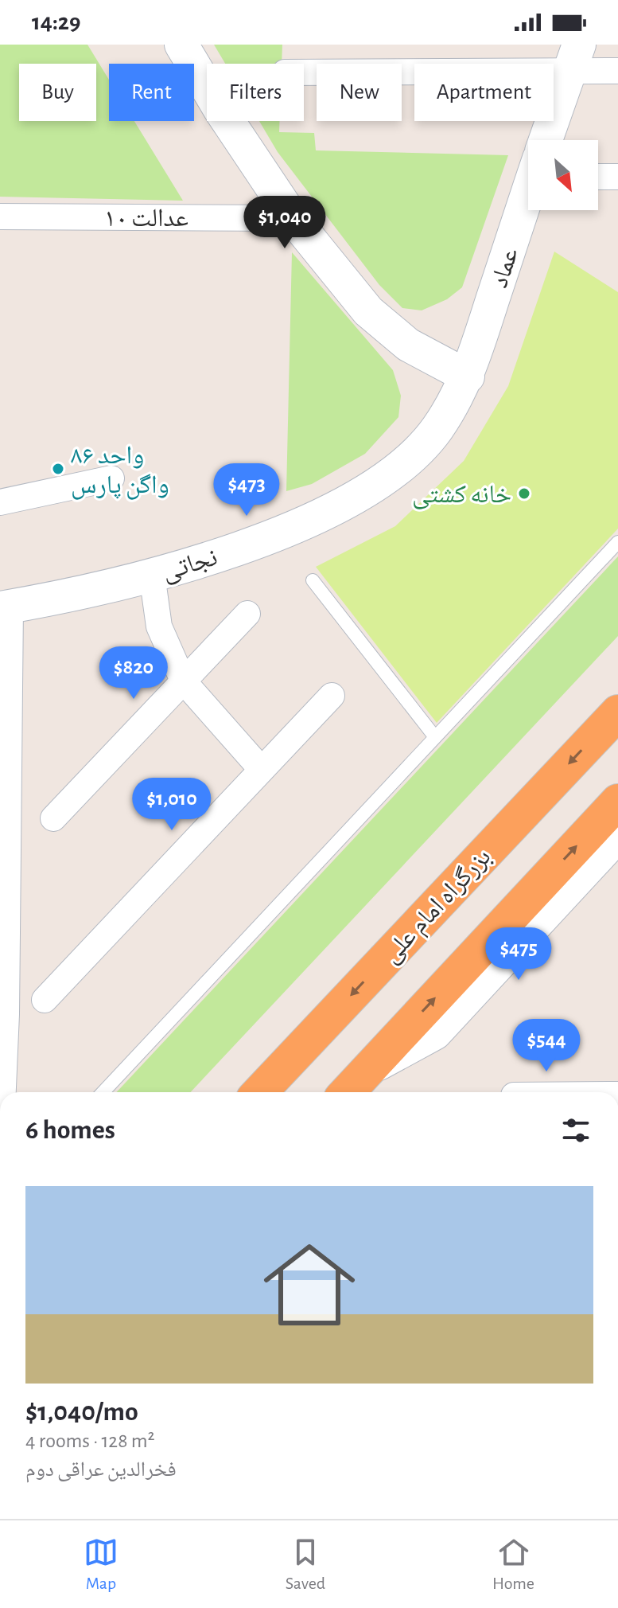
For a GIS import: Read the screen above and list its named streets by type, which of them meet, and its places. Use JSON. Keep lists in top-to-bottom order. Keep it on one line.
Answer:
{"streets":{"highway":["بزرگراه امام علی"],"street":["عدالت ۱۰","عماد","نجاتی"]},"crossings":[["عماد","نجاتی"]],"places":["۸۶ واحد واگن پارس","خانه کشتی"],"north":"bottom right","page":{"status":"14:29","chip":["Buy","Rent","Filters","New","Apartment"],"price":["$1,040","$473","$820","$1,010","$475","$544"],"heading":"6 homes","list":[{"name":"$1,040/mo","note":"4 rooms · 128 m² · فخرالدین عراقی دوم"}],"tabs":["Map","Saved","Home"]}}
